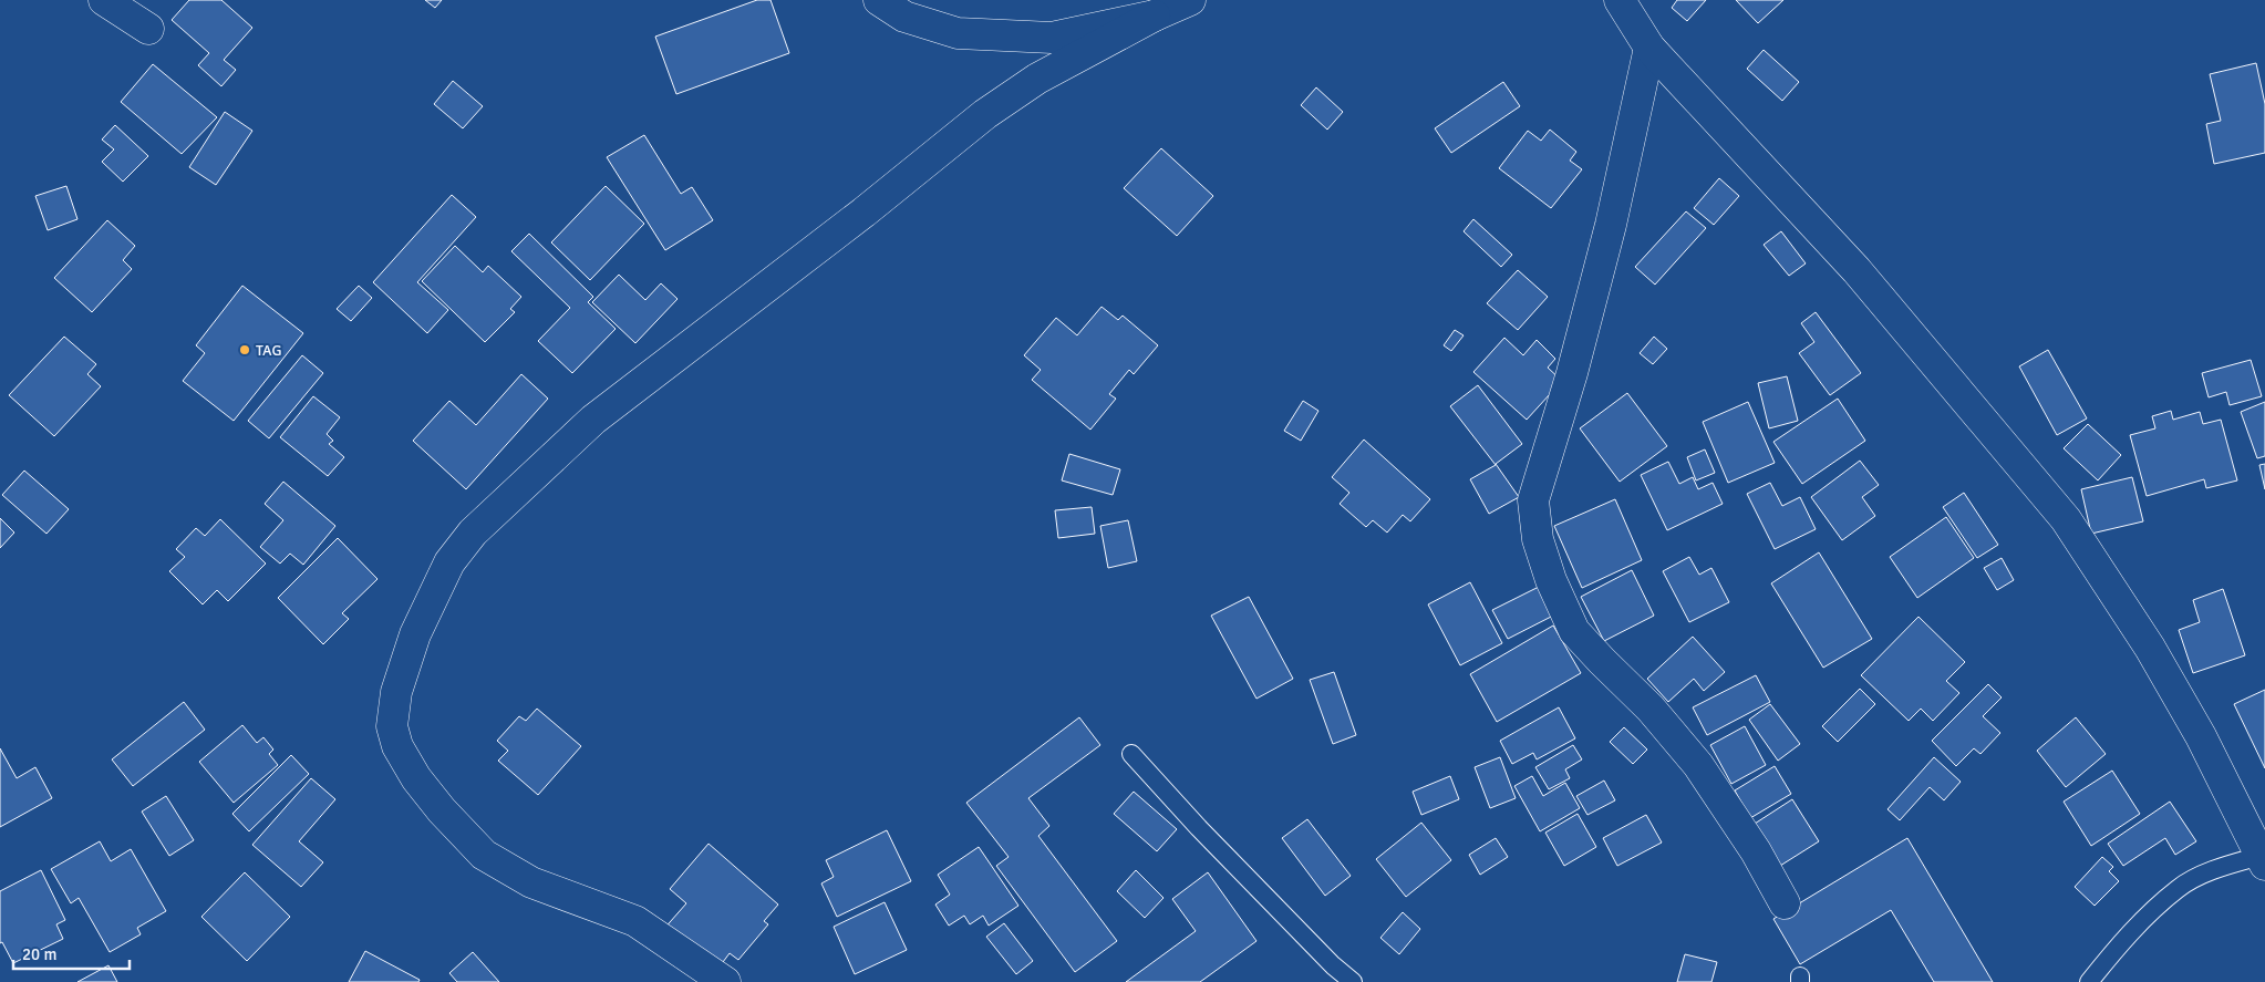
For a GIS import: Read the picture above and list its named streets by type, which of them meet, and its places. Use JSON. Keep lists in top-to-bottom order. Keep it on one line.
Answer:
{"places":["TAG"],"scale_bar":"20 m"}
